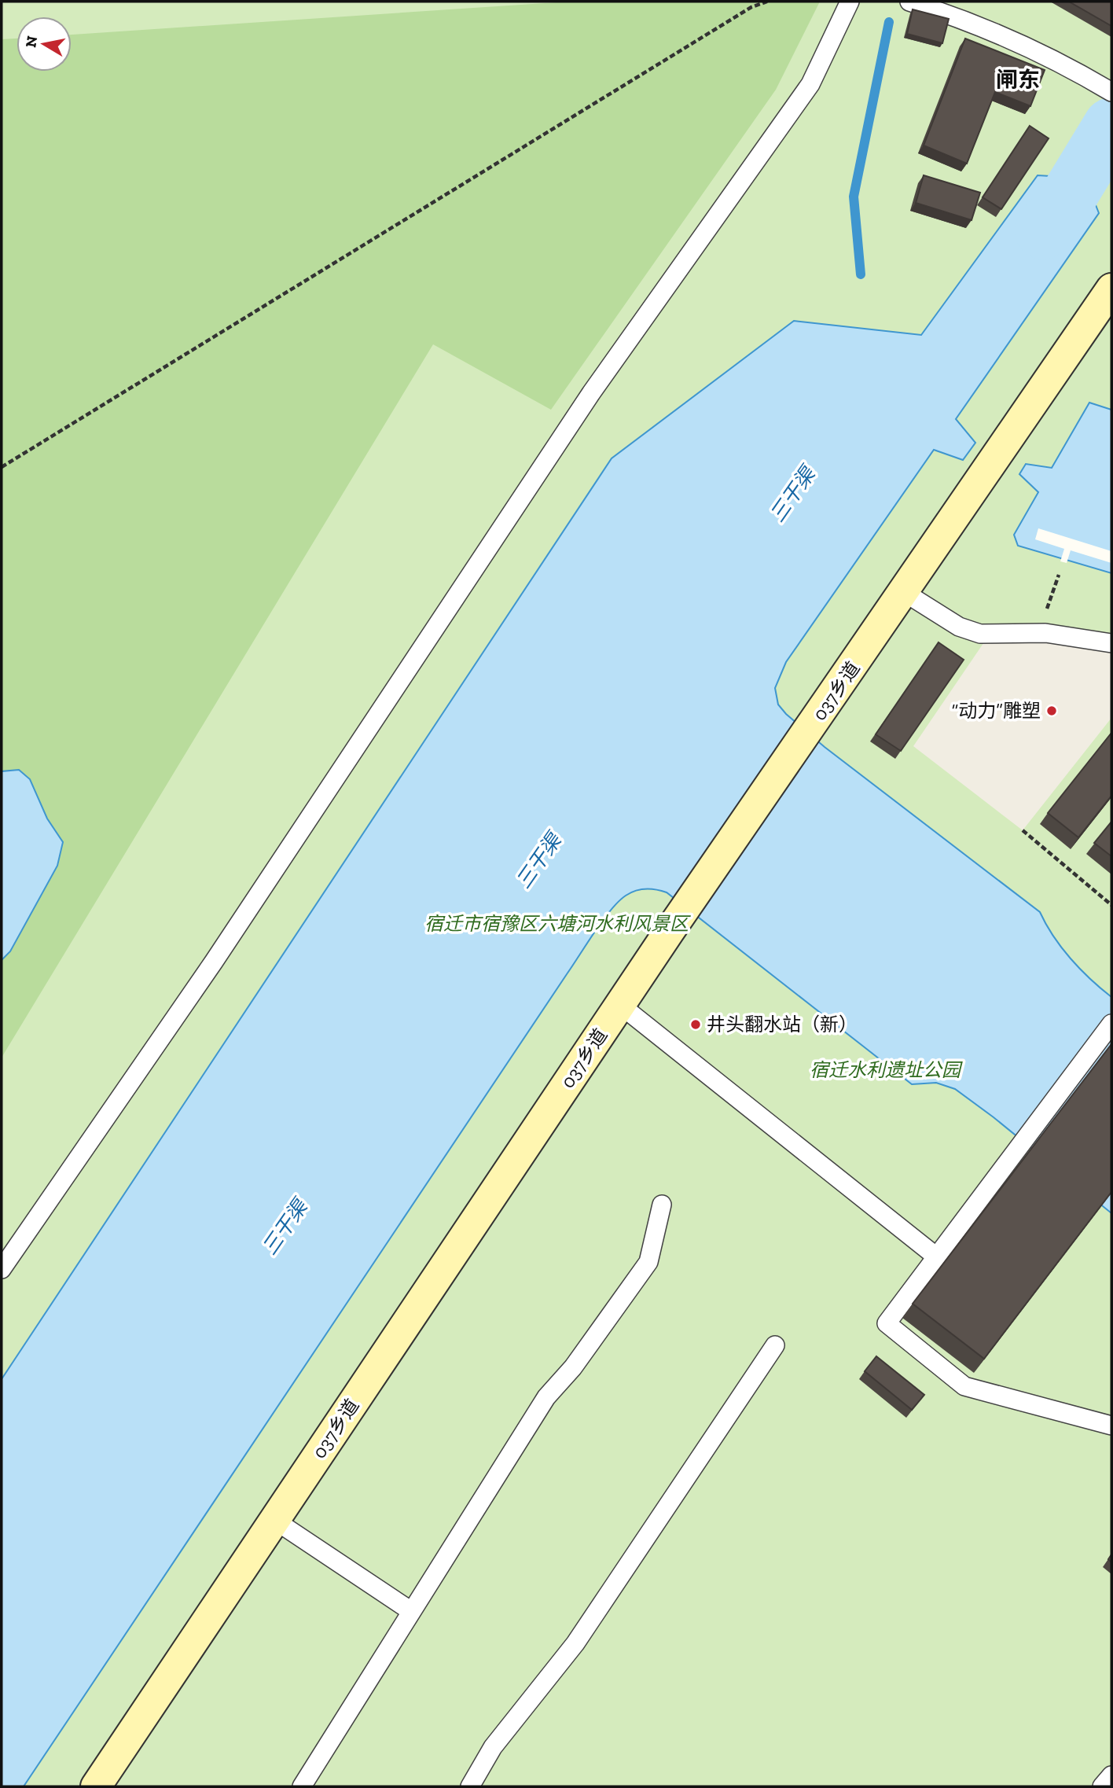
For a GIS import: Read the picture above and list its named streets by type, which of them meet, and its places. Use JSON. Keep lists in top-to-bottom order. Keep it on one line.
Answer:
{"streets":{"street":["037乡道"]},"districts":["闸东"],"water":["三干渠"],"parks":["宿迁市宿豫区六塘河水利风景区","宿迁水利遗址公园"],"places":["“动力”雕塑","井头翻水站（新）"],"north":"left"}
